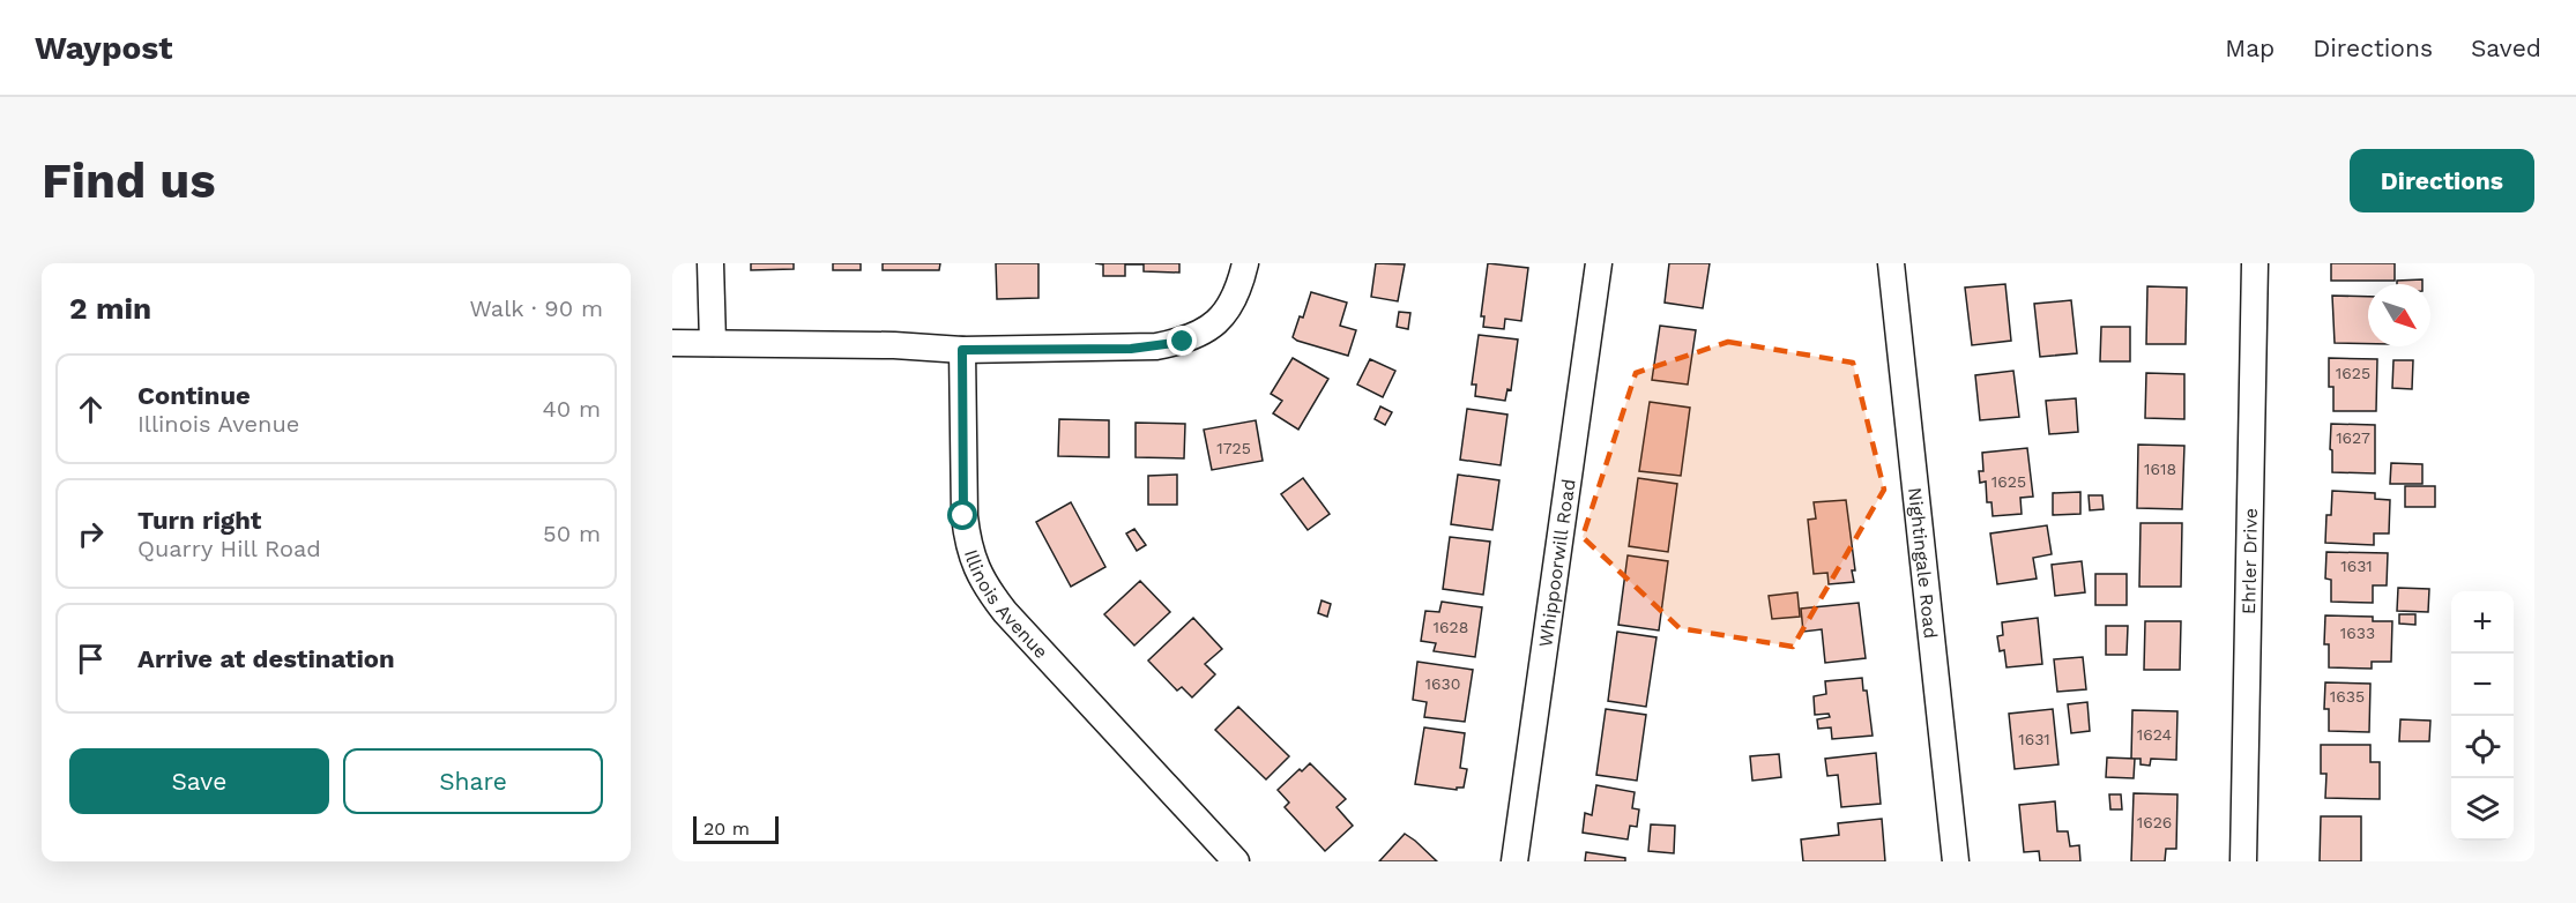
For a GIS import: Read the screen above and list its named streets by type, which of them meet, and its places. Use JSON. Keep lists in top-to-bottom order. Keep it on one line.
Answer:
{"streets":{"street":["Whippoorwill Road","Nightingale Road","Ehrler Drive","Illinois Avenue"]},"house_numbers":["1625","1627","1725","1618","1625","1631","1628","1633","1630","1635","1624","1631","1626"],"scale_bar":"20 m","north":"bottom right","page":{"header":"Waypost","nav":["Map","Directions","Saved"],"buttons":["Directions",["Save","Share"]],"title":"Find us","heading":["2 min","Walk · 90 m"],"list":[["Continue","Illinois Avenue","40 m"],["Turn right","Quarry Hill Road","50 m"],"Arrive at destination"],"map_buttons":["+","−"],"scale":"20 m"}}
